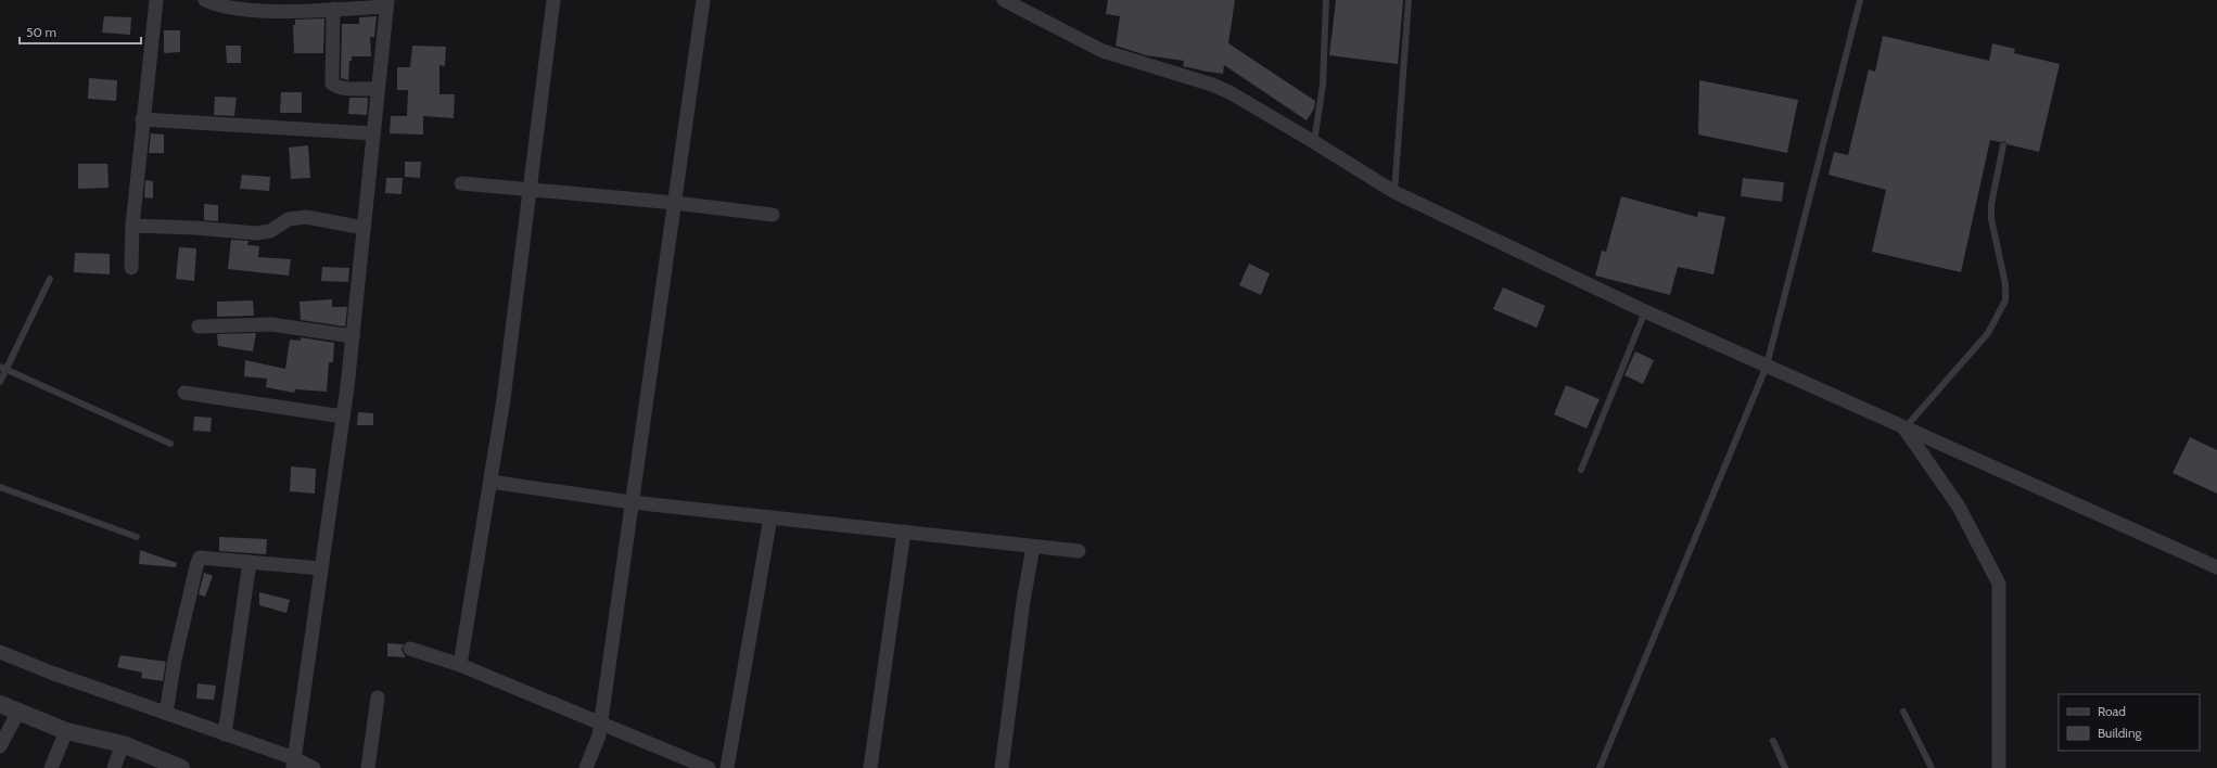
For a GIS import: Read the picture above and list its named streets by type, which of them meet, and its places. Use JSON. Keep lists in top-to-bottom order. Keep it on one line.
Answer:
{"legend":["Road","Building"],"scale_bar":"50 m"}
